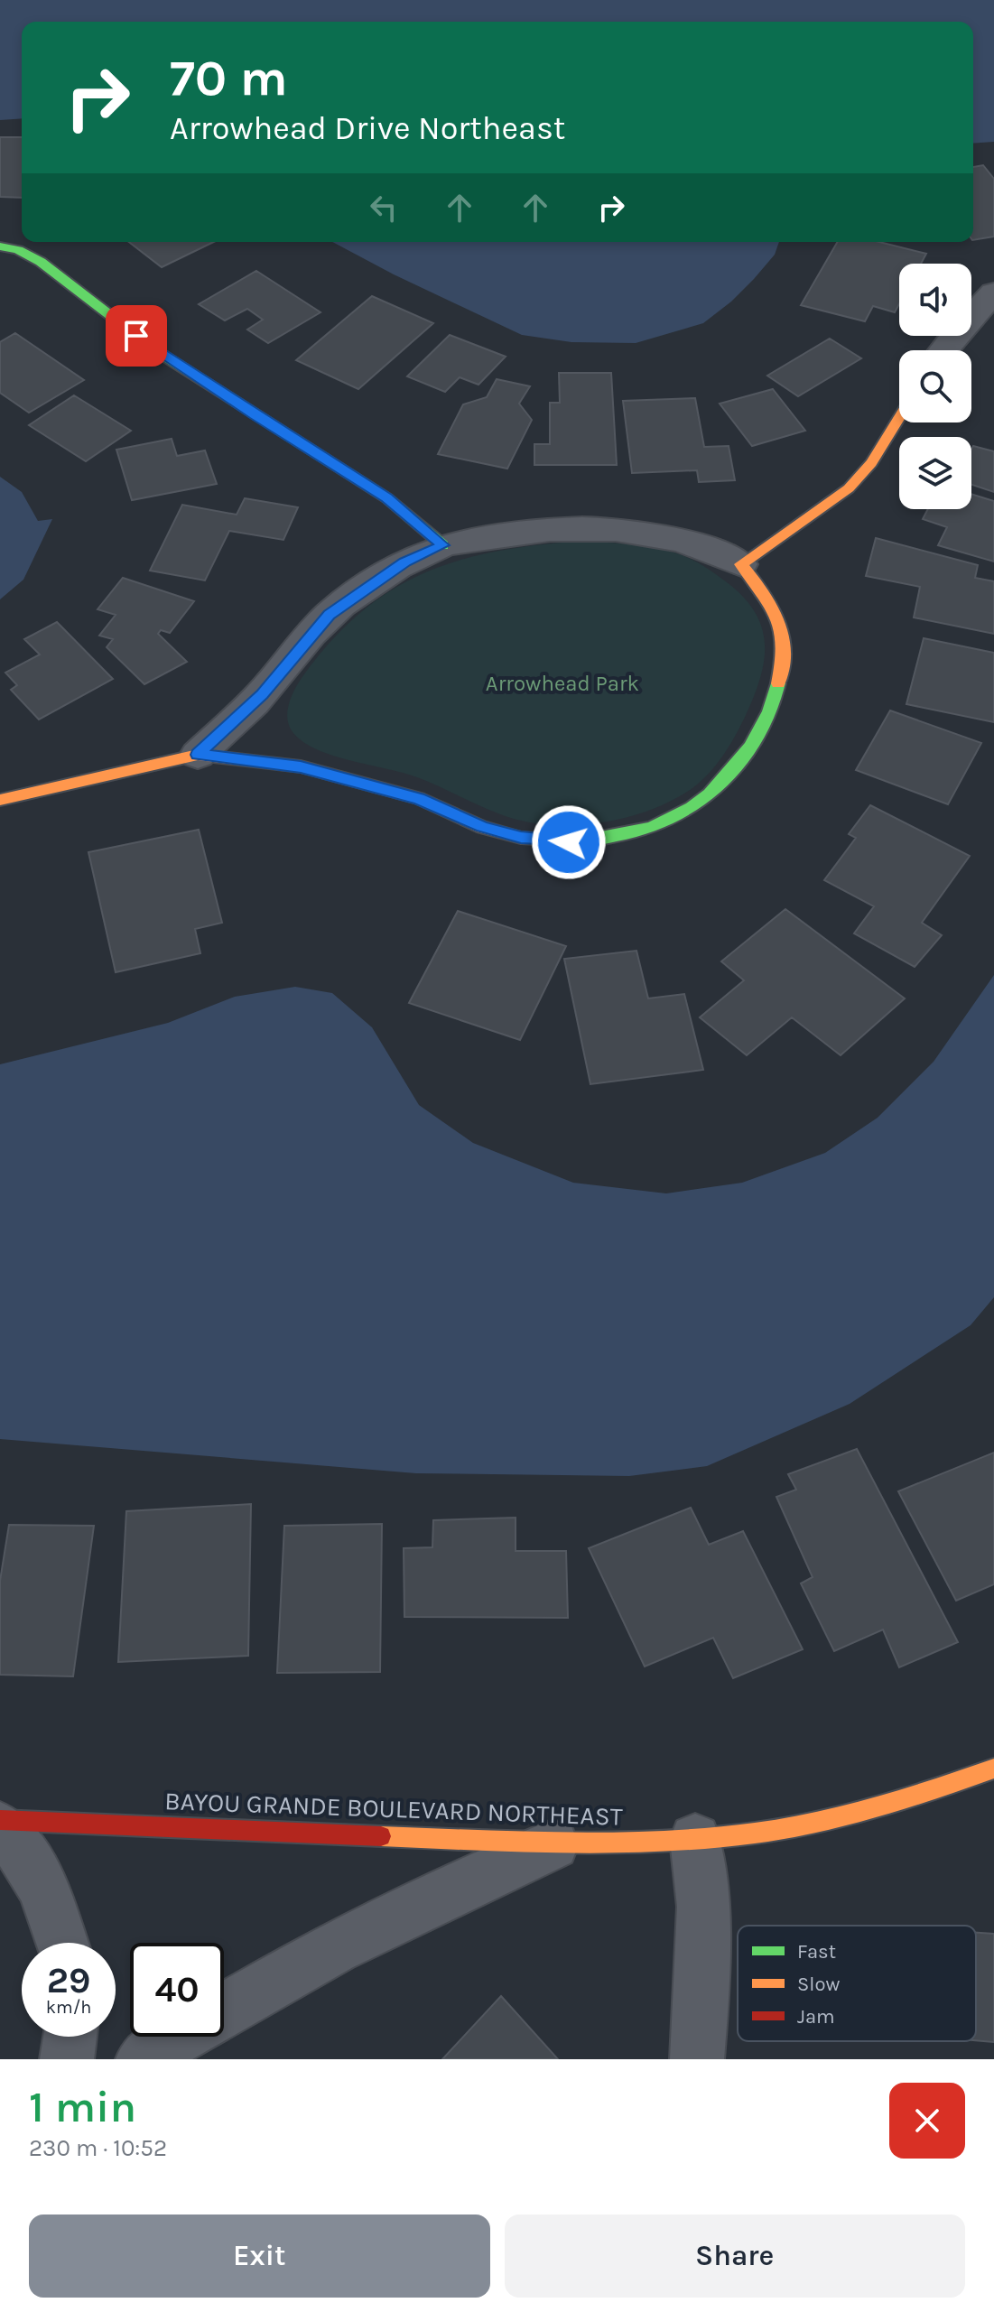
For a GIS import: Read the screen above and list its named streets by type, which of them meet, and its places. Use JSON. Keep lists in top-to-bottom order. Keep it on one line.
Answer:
{"streets":{"street":["BAYOU GRANDE BOULEVARD NORTHEAST"]},"parks":["Arrowhead Park"],"legend":["Fast","Slow","Jam"],"page":{"turn":["70 m","Arrowhead Drive Northeast"],"speed":"29 km/h","limit":"40","heading":["1 min","230 m · 10:52"],"buttons":["Exit","Share"]}}
